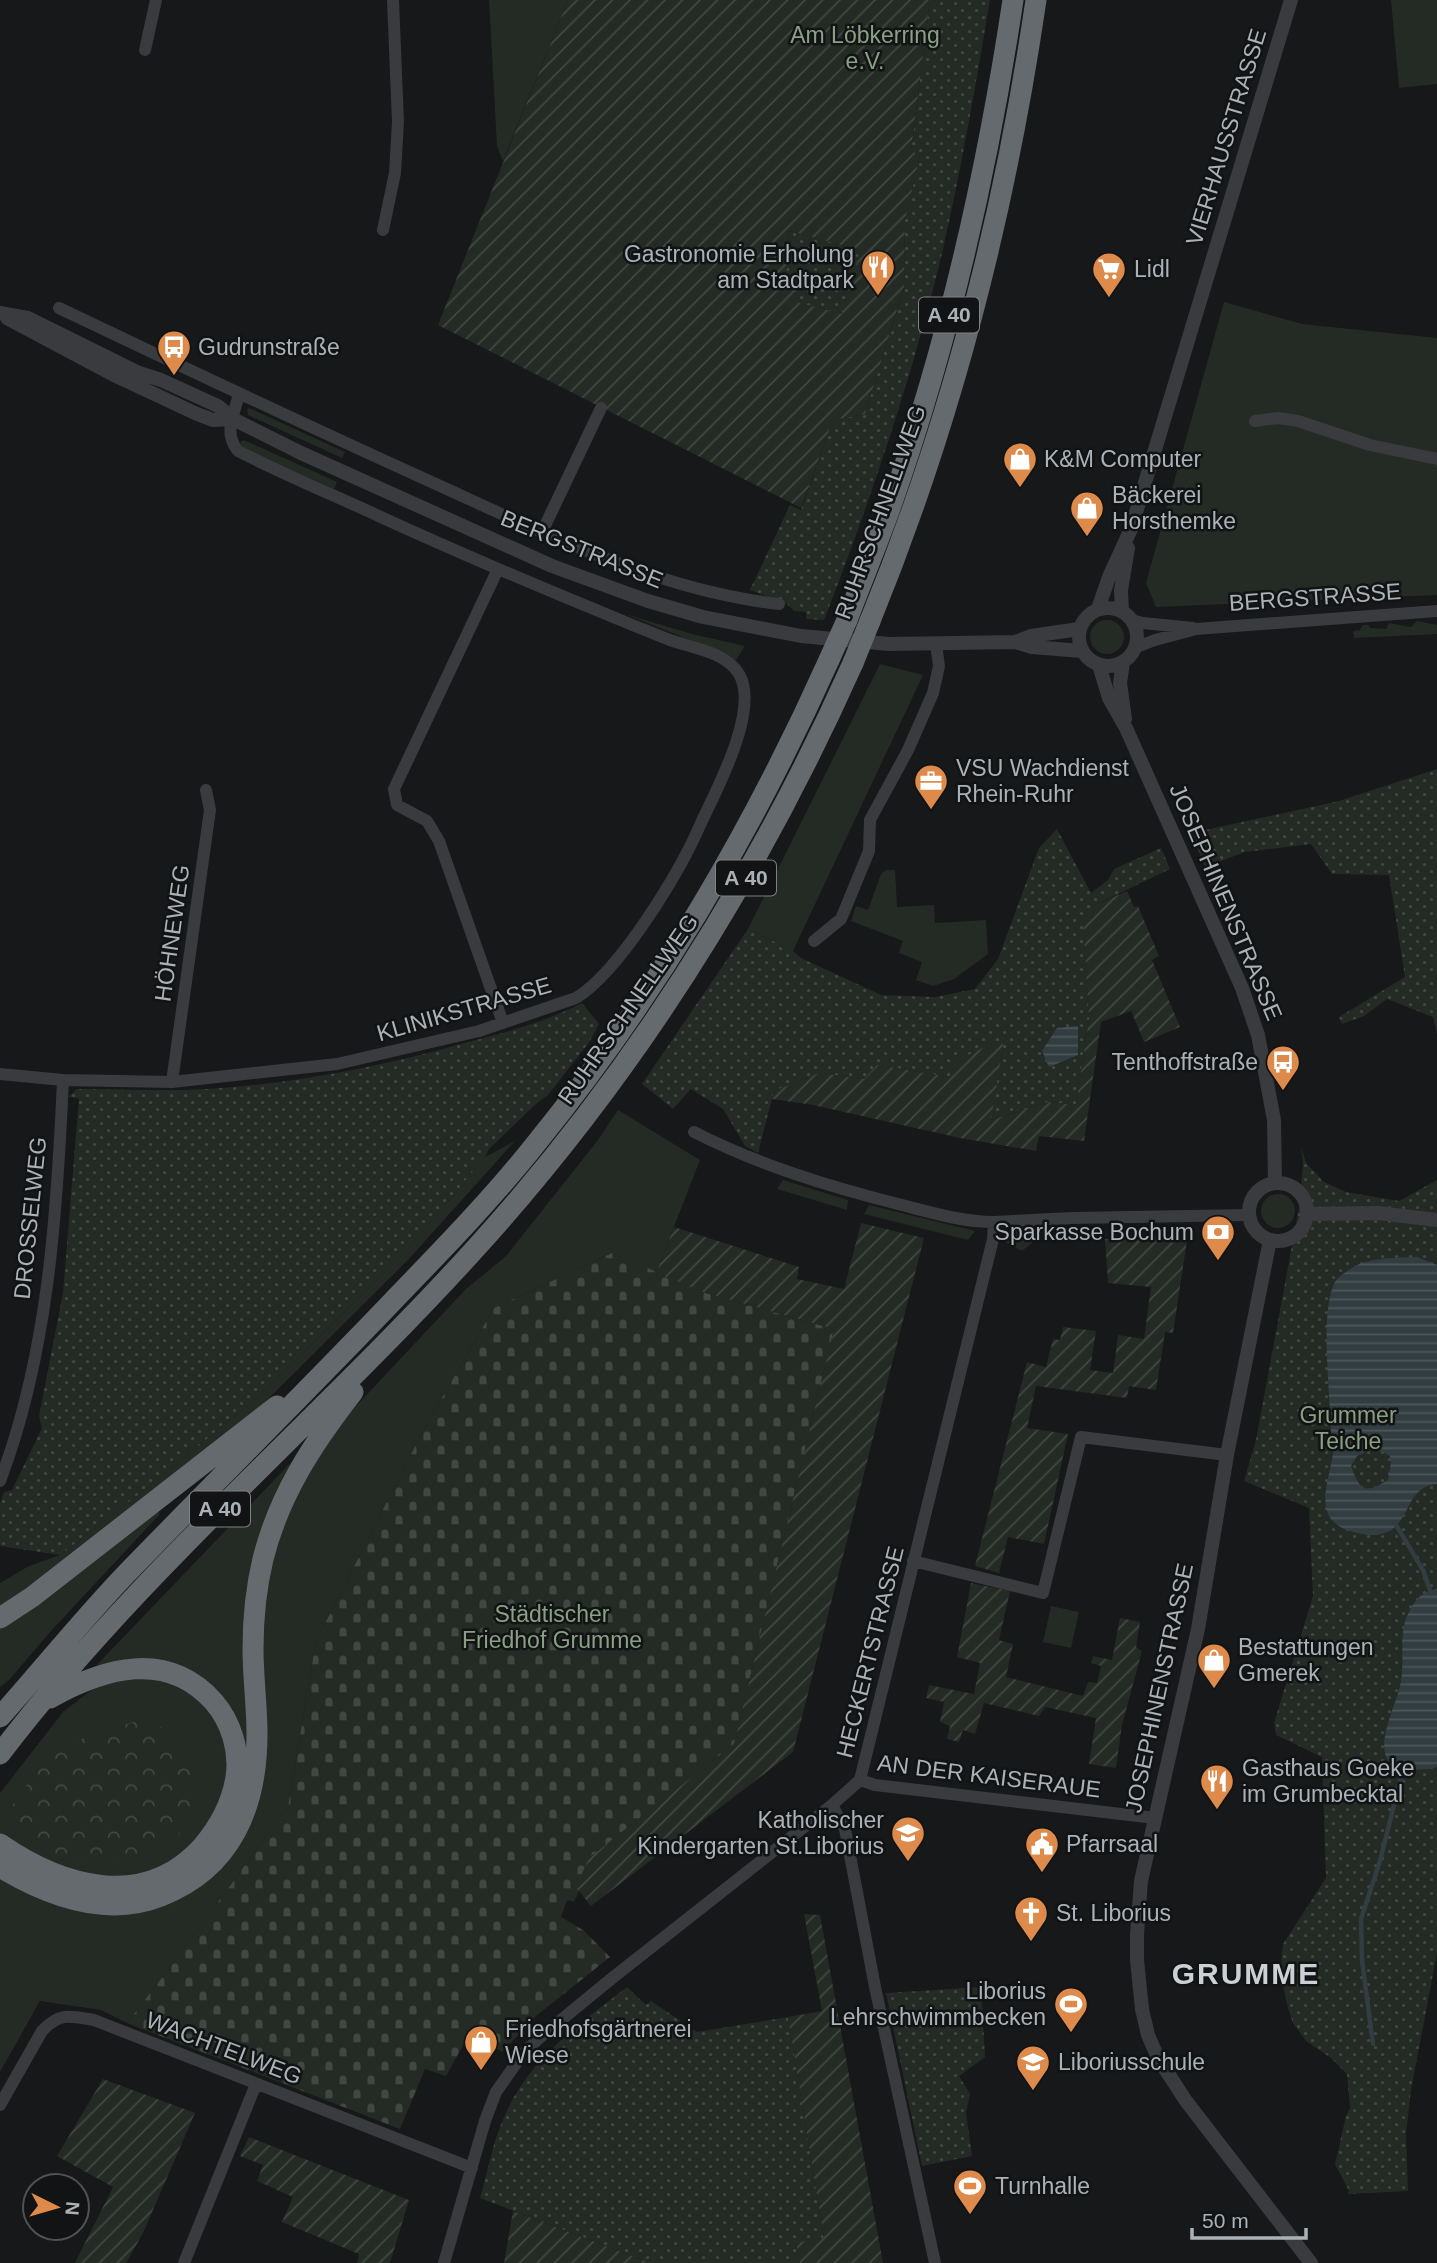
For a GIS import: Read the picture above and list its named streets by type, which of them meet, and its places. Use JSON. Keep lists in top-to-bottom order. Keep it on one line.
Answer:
{"streets":{"highway":["A 40","RUHRSCHNELLWEG"],"street":["VIERHAUSSTRASSE","BERGSTRASSE","JOSEPHINENSTRASSE","HÖHNEWEG","KLINIKSTRASSE","DROSSELWEG","HECKERTSTRASSE","AN DER KAISERAUE","WACHTELWEG"]},"crossings":[["VIERHAUSSTRASSE","BERGSTRASSE"],["VIERHAUSSTRASSE","JOSEPHINENSTRASSE"],["BERGSTRASSE","JOSEPHINENSTRASSE"],["JOSEPHINENSTRASSE","AN DER KAISERAUE"],["HÖHNEWEG","KLINIKSTRASSE"],["KLINIKSTRASSE","DROSSELWEG"],["HECKERTSTRASSE","AN DER KAISERAUE"],["HECKERTSTRASSE","WACHTELWEG"]],"districts":["GRUMME"],"parks":["Am Löbkerring e.V.","Grummer Teiche","Städtischer Friedhof Grumme"],"places":{"restaurant":["Gastronomie Erholung am Stadtpark","Gasthaus Goeke im Grumbecktal"],"supermarket":["Lidl"],"bus stop":["Gudrunstraße","Tenthoffstraße"],"shop":["K&M Computer","Bäckerei Horsthemke","Bestattungen Gmerek","Friedhofsgärtnerei Wiese"],"office":["VSU Wachdienst Rhein-Ruhr"],"bank":["Sparkasse Bochum"],"school or university":["Katholischer Kindergarten St.Liborius","Liboriusschule"],"public building":["Pfarrsaal"],"church":["St. Liborius"],"sports":["Liborius Lehrschwimmbecken","Turnhalle"]},"scale_bar":"50 m","north":"right"}
